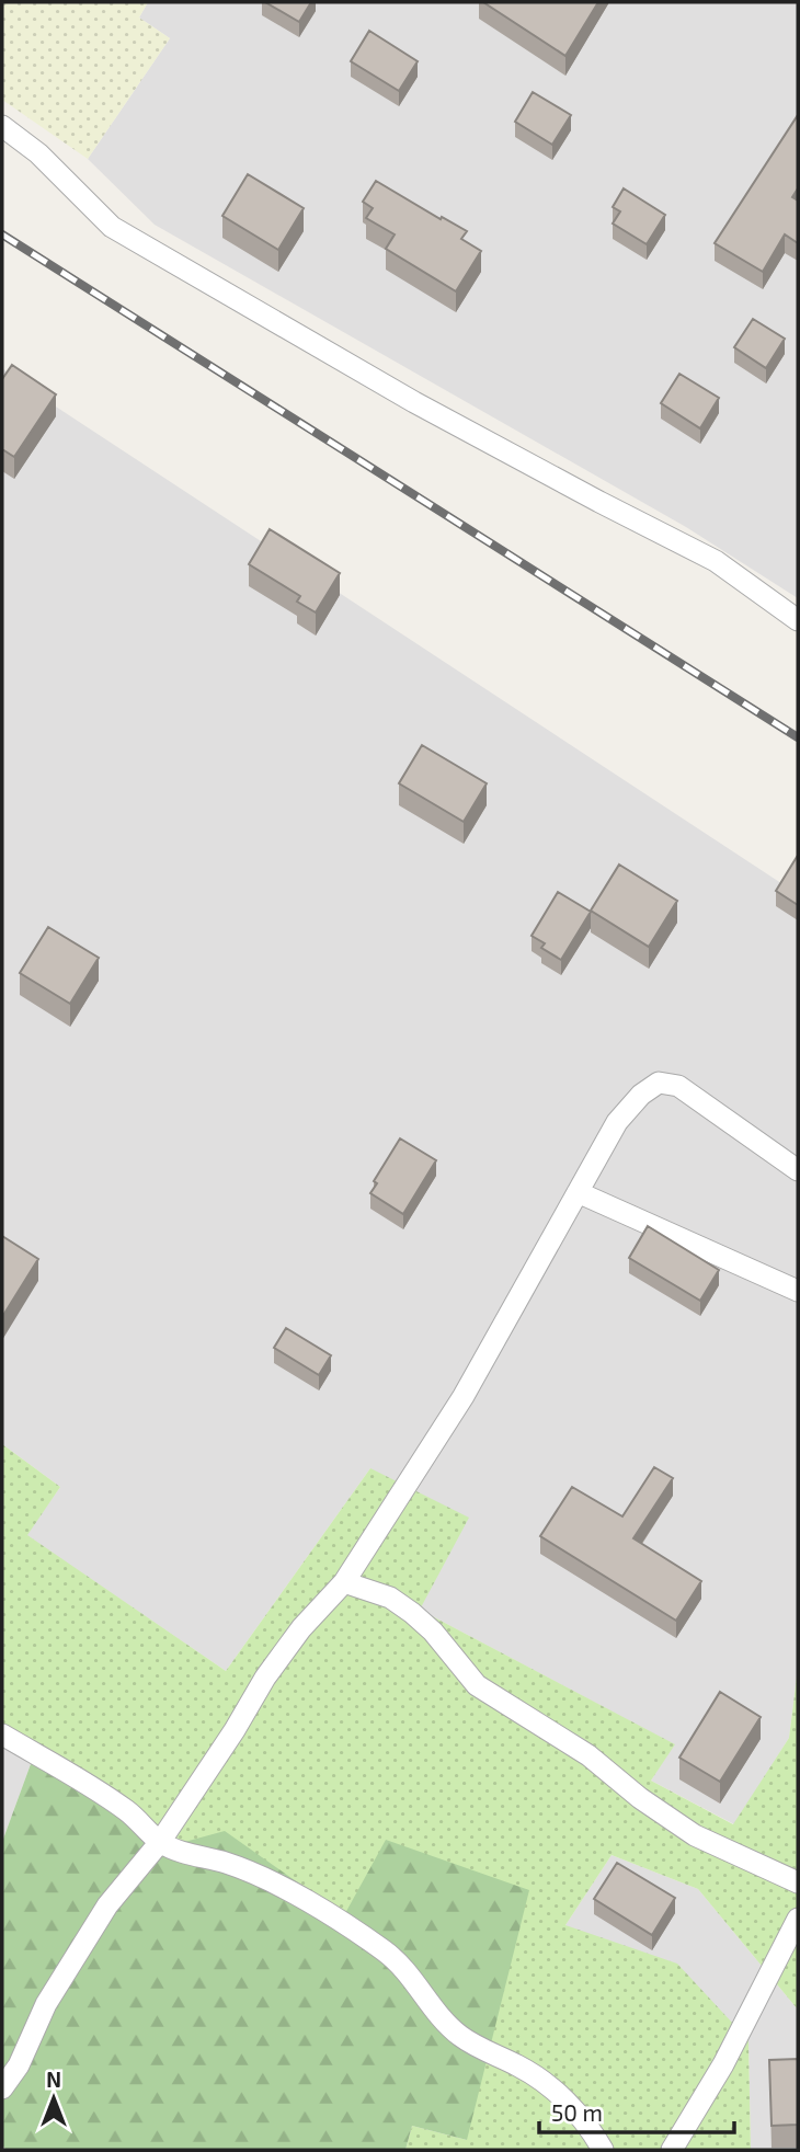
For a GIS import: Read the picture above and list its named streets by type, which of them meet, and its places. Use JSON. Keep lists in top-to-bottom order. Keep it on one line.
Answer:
{"scale_bar":"50 m","north":"top"}
